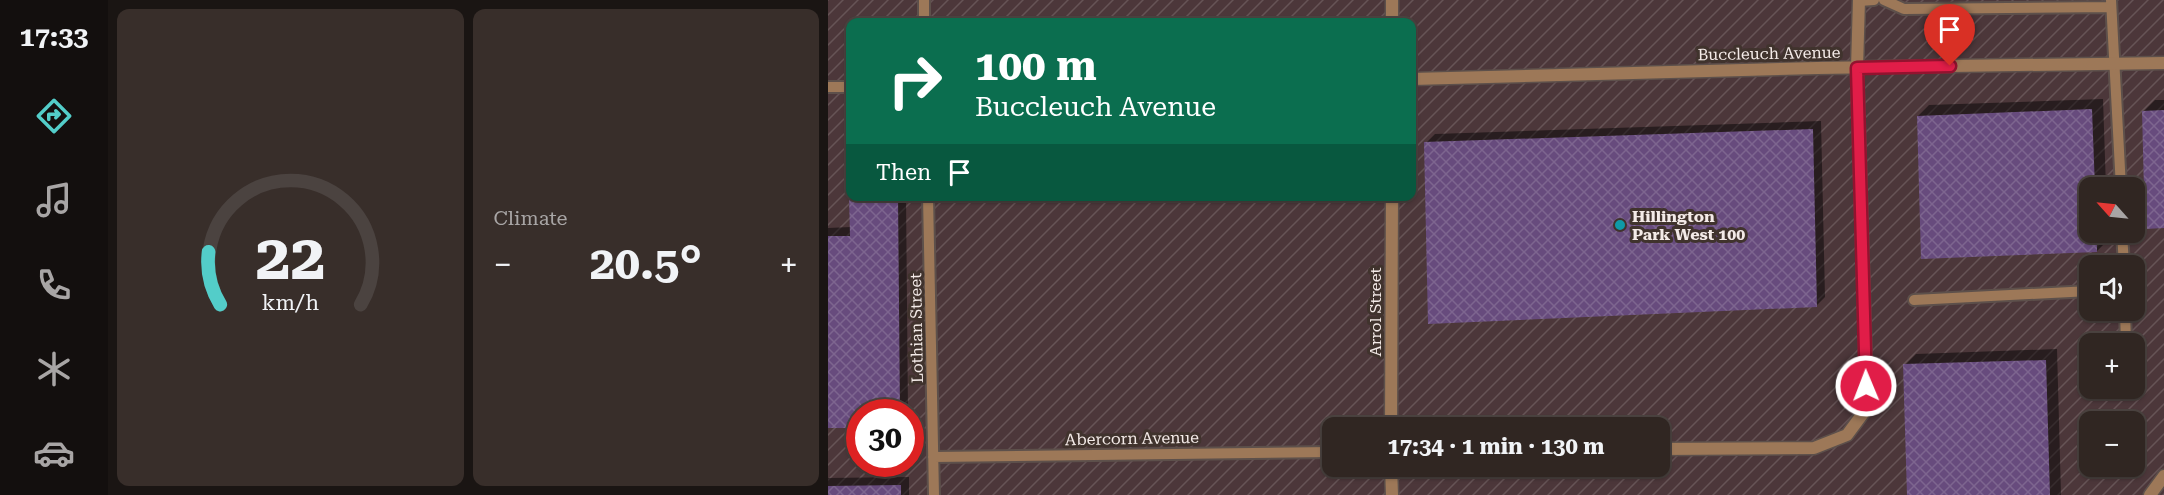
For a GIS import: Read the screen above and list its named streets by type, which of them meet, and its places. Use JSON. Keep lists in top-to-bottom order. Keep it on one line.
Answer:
{"streets":{"street":["Buccleuch Avenue","Arrol Street"],"lane":["Lothian Street","Abercorn Avenue"]},"crossings":[["Lothian Street","Abercorn Avenue"]],"places":["Hillington Park West 100"],"north":"top left","page":{"tabs":"17:33","tile":"Climate","turn":["100 m","Buccleuch Avenue"],"then":"Then","map_buttons":["+","−"],"heat":["−","20.5°","+"],"limit":"30","trip":"17:34 · 1 min · 130 m","gauge":["22","km/h"]}}
